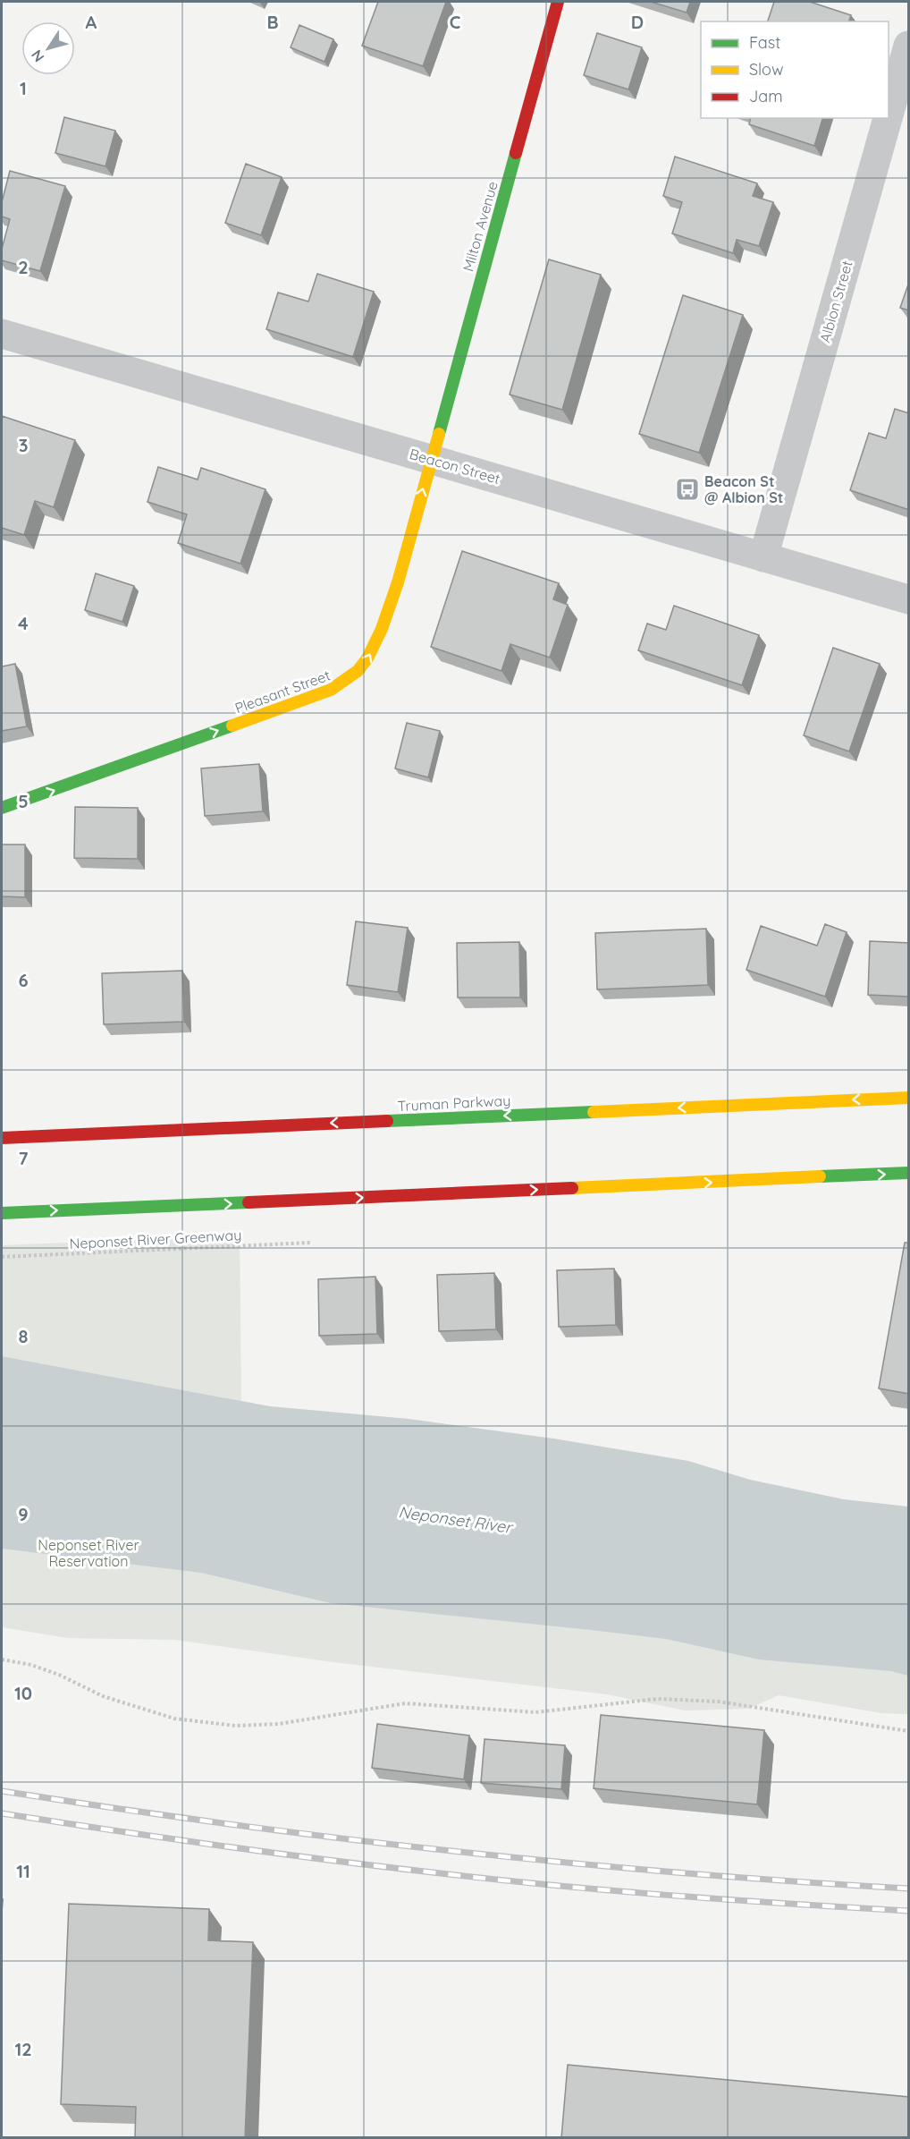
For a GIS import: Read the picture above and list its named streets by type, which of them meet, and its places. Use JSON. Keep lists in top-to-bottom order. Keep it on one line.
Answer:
{"streets":{"main road":["Milton Avenue","Pleasant Street","Truman Parkway"],"street":["Albion Street","Beacon Street"],"path":["Neponset River Greenway"]},"crossings":[["Milton Avenue","Beacon Street"],["Milton Avenue","Pleasant Street"],["Albion Street","Beacon Street"],["Beacon Street","Pleasant Street"]],"one_way":["Pleasant Street"],"water":["Neponset River"],"parks":["Neponset River Reservation"],"places":{"bus stop":["Beacon St @ Albion St"]},"legend":["Fast","Slow","Jam"],"north":"bottom left","grid":{"columns":["A","B","C","D"],"rows":["1","2","3","4","5","6","7","8","9","10","11","12"]}}
